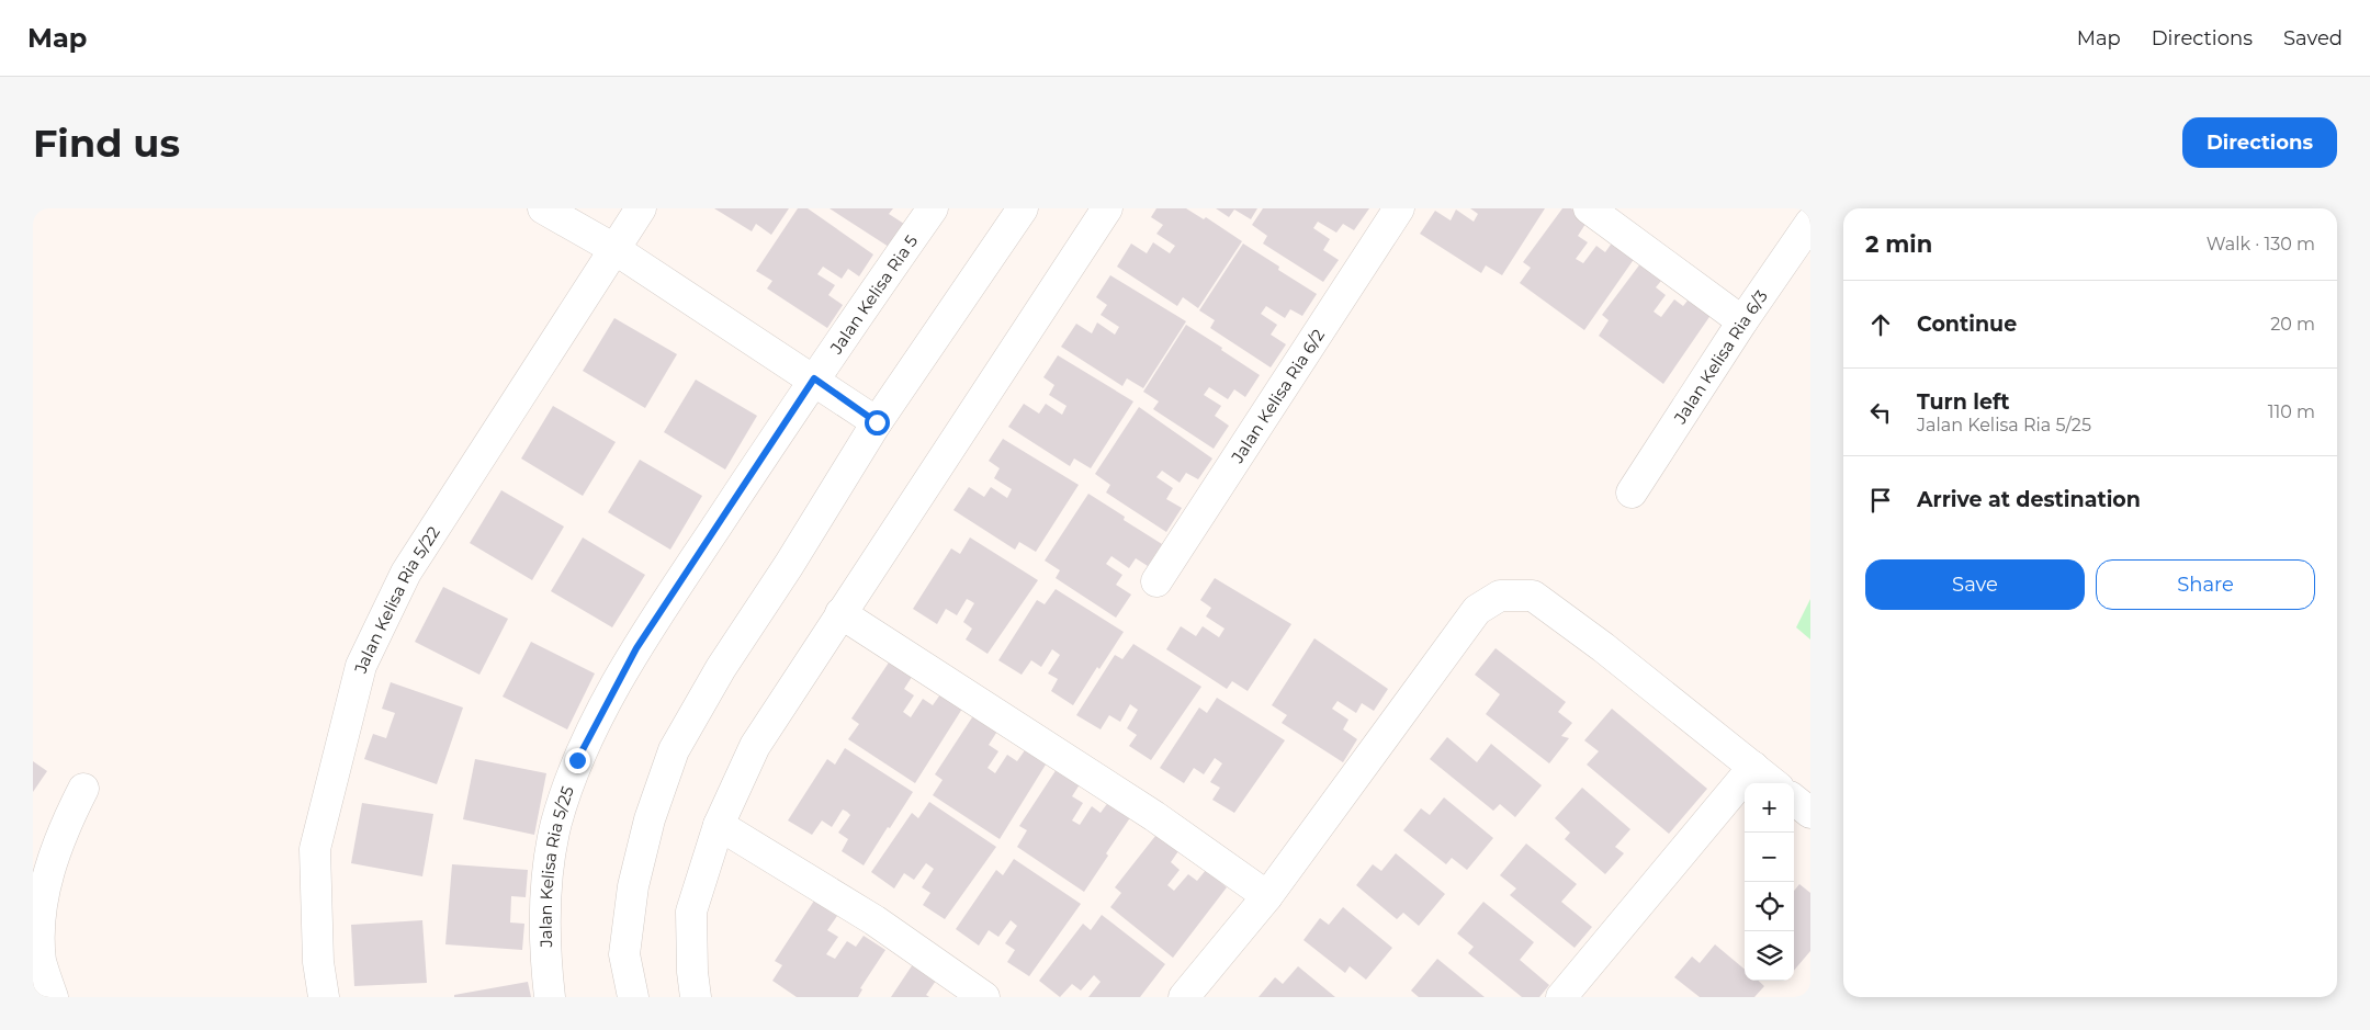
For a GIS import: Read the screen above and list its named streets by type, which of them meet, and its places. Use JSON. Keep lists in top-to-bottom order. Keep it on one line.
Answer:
{"streets":{"street":["Jalan Kelisa Ria 5","Jalan Kelisa Ria 6/3","Jalan Kelisa Ria 6/2","Jalan Kelisa Ria 5/22","Jalan Kelisa Ria 5/25"]},"crossings":[["Jalan Kelisa Ria 5","Jalan Kelisa Ria 5/25"]],"page":{"header":"Map","nav":["Map","Directions","Saved"],"buttons":["Directions",["Save","Share"]],"title":"Find us","heading":["2 min","Walk · 130 m"],"list":[["Continue","20 m"],["Turn left","Jalan Kelisa Ria 5/25","110 m"],"Arrive at destination"],"map_buttons":["+","−"]}}
